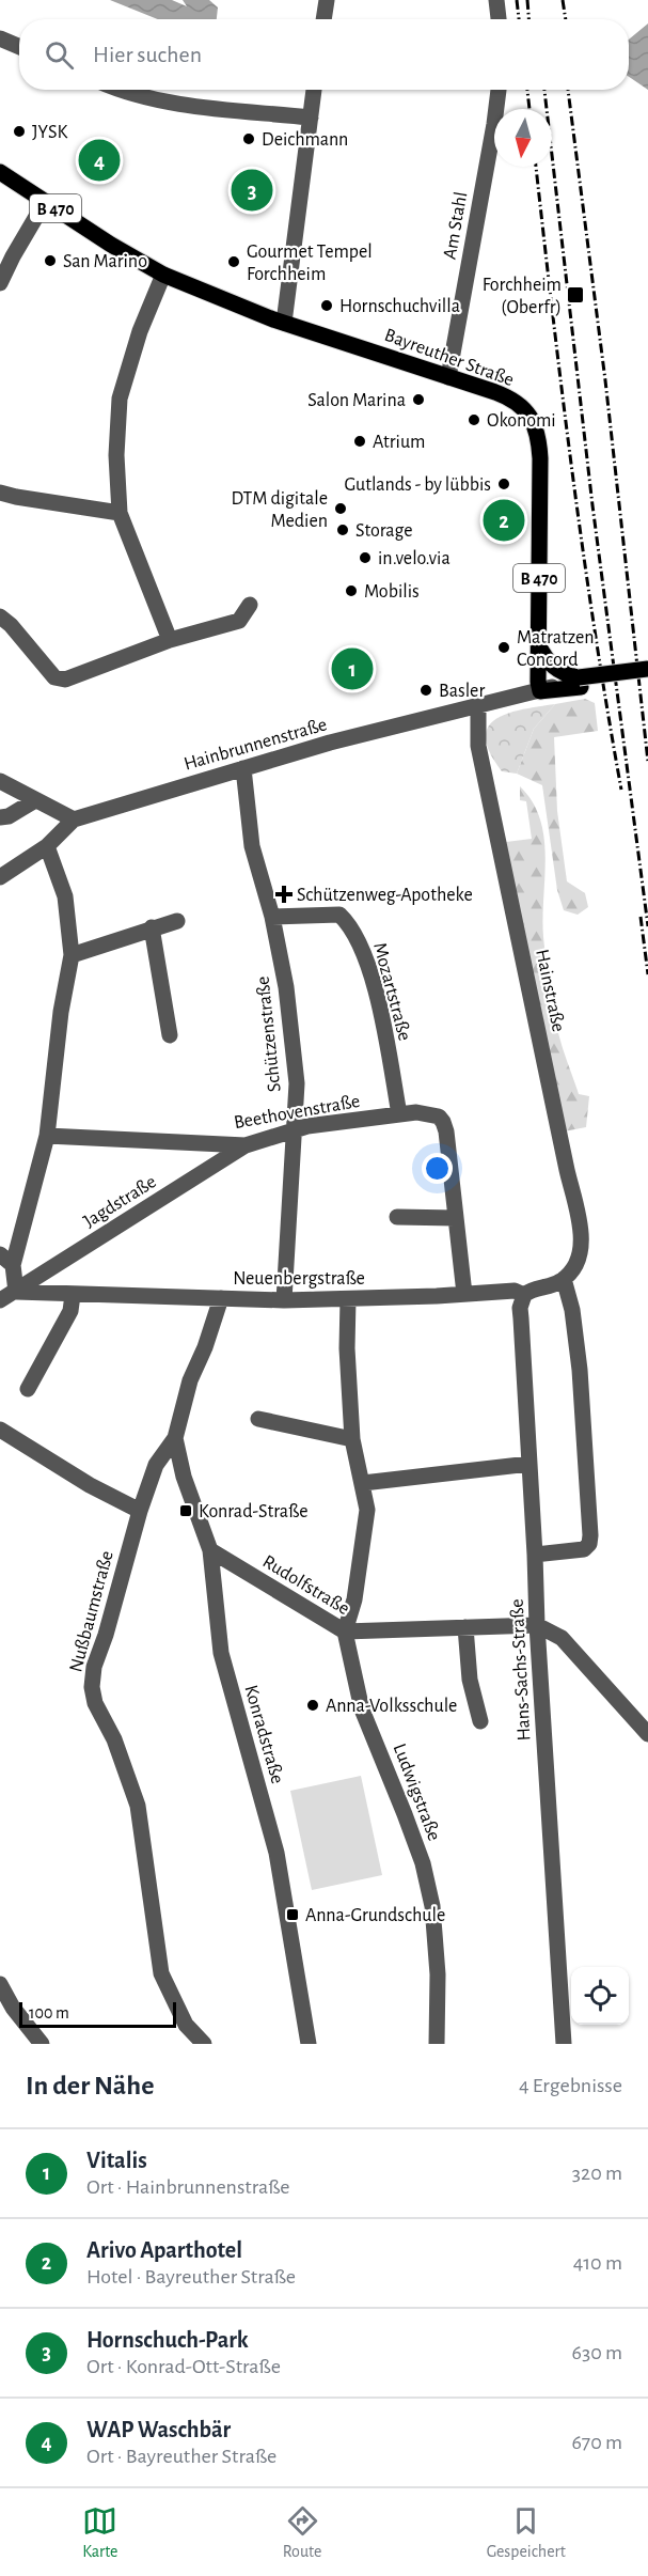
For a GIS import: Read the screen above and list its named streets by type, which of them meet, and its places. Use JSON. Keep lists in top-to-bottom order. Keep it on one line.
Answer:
{"streets":{"main road":["B 470","Bayreuther Straße"],"street":["Am Stahl","Hainbrunnenstraße","Hainstraße","Mozartstraße","Schützenstraße","Beethovenstraße","Jagdstraße","Neuenbergstraße","Rudolfstraße","Nußbaumstraße","Hans-Sachs-Straße","Konradstraße","Ludwigstraße"]},"crossings":[["Am Stahl","Bayreuther Straße"],["Bayreuther Straße","Hainbrunnenstraße"],["Hainbrunnenstraße","Hainstraße"],["Hainbrunnenstraße","Schützenstraße"],["Mozartstraße","Schützenstraße"],["Mozartstraße","Beethovenstraße"],["Schützenstraße","Beethovenstraße"],["Schützenstraße","Neuenbergstraße"],["Beethovenstraße","Jagdstraße"],["Jagdstraße","Neuenbergstraße"],["Neuenbergstraße","Nußbaumstraße"],["Neuenbergstraße","Hans-Sachs-Straße"],["Neuenbergstraße","Ludwigstraße"],["Rudolfstraße","Hans-Sachs-Straße"],["Rudolfstraße","Konradstraße"],["Rudolfstraße","Ludwigstraße"],["Nußbaumstraße","Konradstraße"]],"places":{"other":["JYSK","Deichmann","San Marino","Gourmet Tempel Forchheim","Hornschuchvilla","Salon Marina","Okonomi","Atrium","Gutlands - by lübbis","DTM digitale Medien","Storage","in.velo.via","Mobilis","Matratzen Concord","Basler","Anna-Volksschule"],"transit":["Forchheim (Oberfr)","Konrad-Straße","Anna-Grundschule"],"health":["Schützenweg-Apotheke"]},"scale_bar":"100 m","north":"bottom","page":{"search":"Hier suchen","pins":["4","3","2","1"],"scale":"100 m","heading":["In der Nähe","4 Ergebnisse"],"list":[{"mark":"1","name":"Vitalis","note":"Ort · Hainbrunnenstraße","value":"320 m"},{"mark":"2","name":"Arivo Aparthotel","note":"Hotel · Bayreuther Straße","value":"410 m"},{"mark":"3","name":"Hornschuch-Park","note":"Ort · Konrad-Ott-Straße","value":"630 m"},{"mark":"4","name":"WAP Waschbär","note":"Ort · Bayreuther Straße","value":"670 m"}],"nav":["Karte","Route","Gespeichert"]}}
